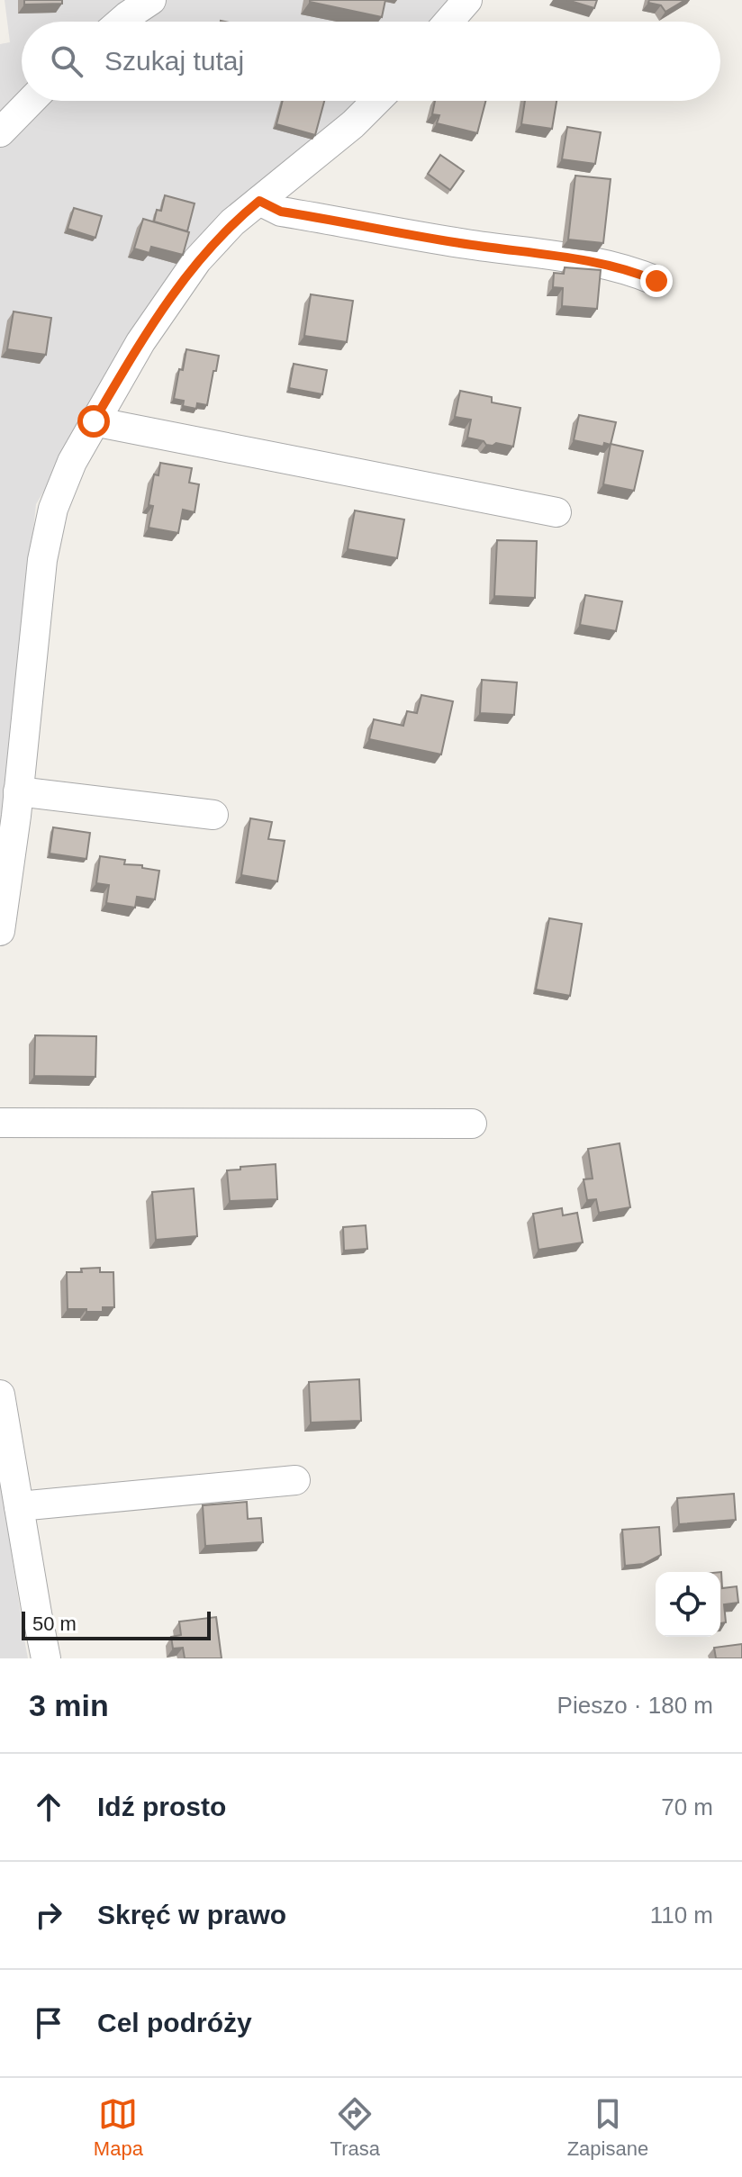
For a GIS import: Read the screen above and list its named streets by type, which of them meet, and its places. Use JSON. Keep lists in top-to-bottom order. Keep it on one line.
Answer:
{"scale_bar":"50 m","page":{"search":"Szukaj tutaj","scale":"50 m","heading":["3 min","Pieszo · 180 m"],"list":[["Idź prosto","70 m"],["Skręć w prawo","110 m"],"Cel podróży"],"nav":["Mapa","Trasa","Zapisane"]}}
